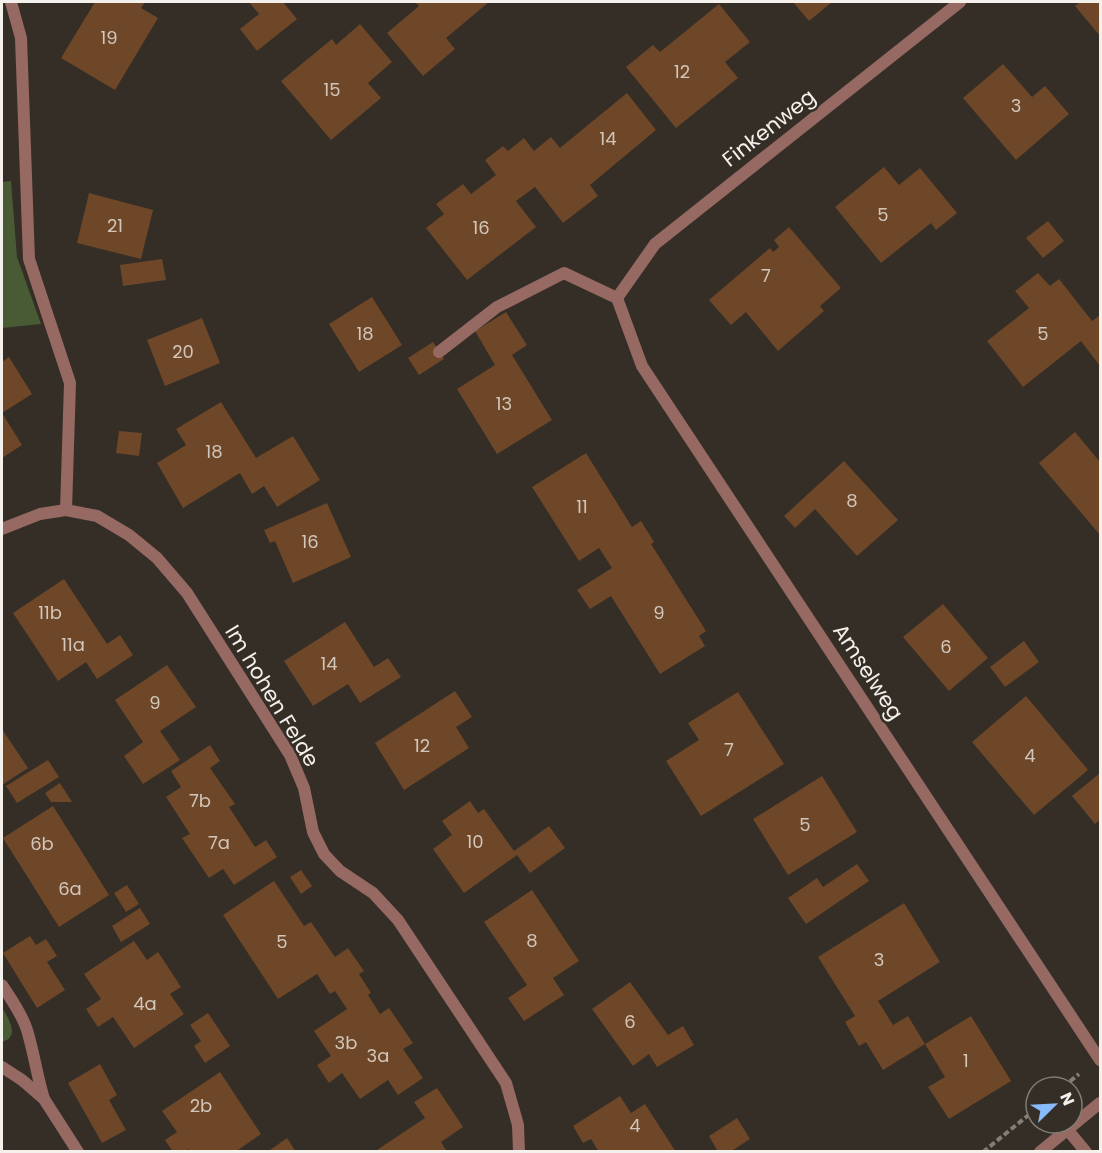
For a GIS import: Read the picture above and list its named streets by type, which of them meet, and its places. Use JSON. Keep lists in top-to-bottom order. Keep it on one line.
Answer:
{"streets":{"street":["Finkenweg","Amselweg","Im hohen Felde"]},"crossings":[["Finkenweg","Amselweg"]],"house_numbers":["19","12","15","3","14","5","21","16","7","18","5","20","13","18","8","11","16","11b","9","11a","6","14","9","12","7","4","7b","5","10","7a","6b","6a","8","5","3","4a","6","3b","3a","1","2b","4"],"north":"top right"}
